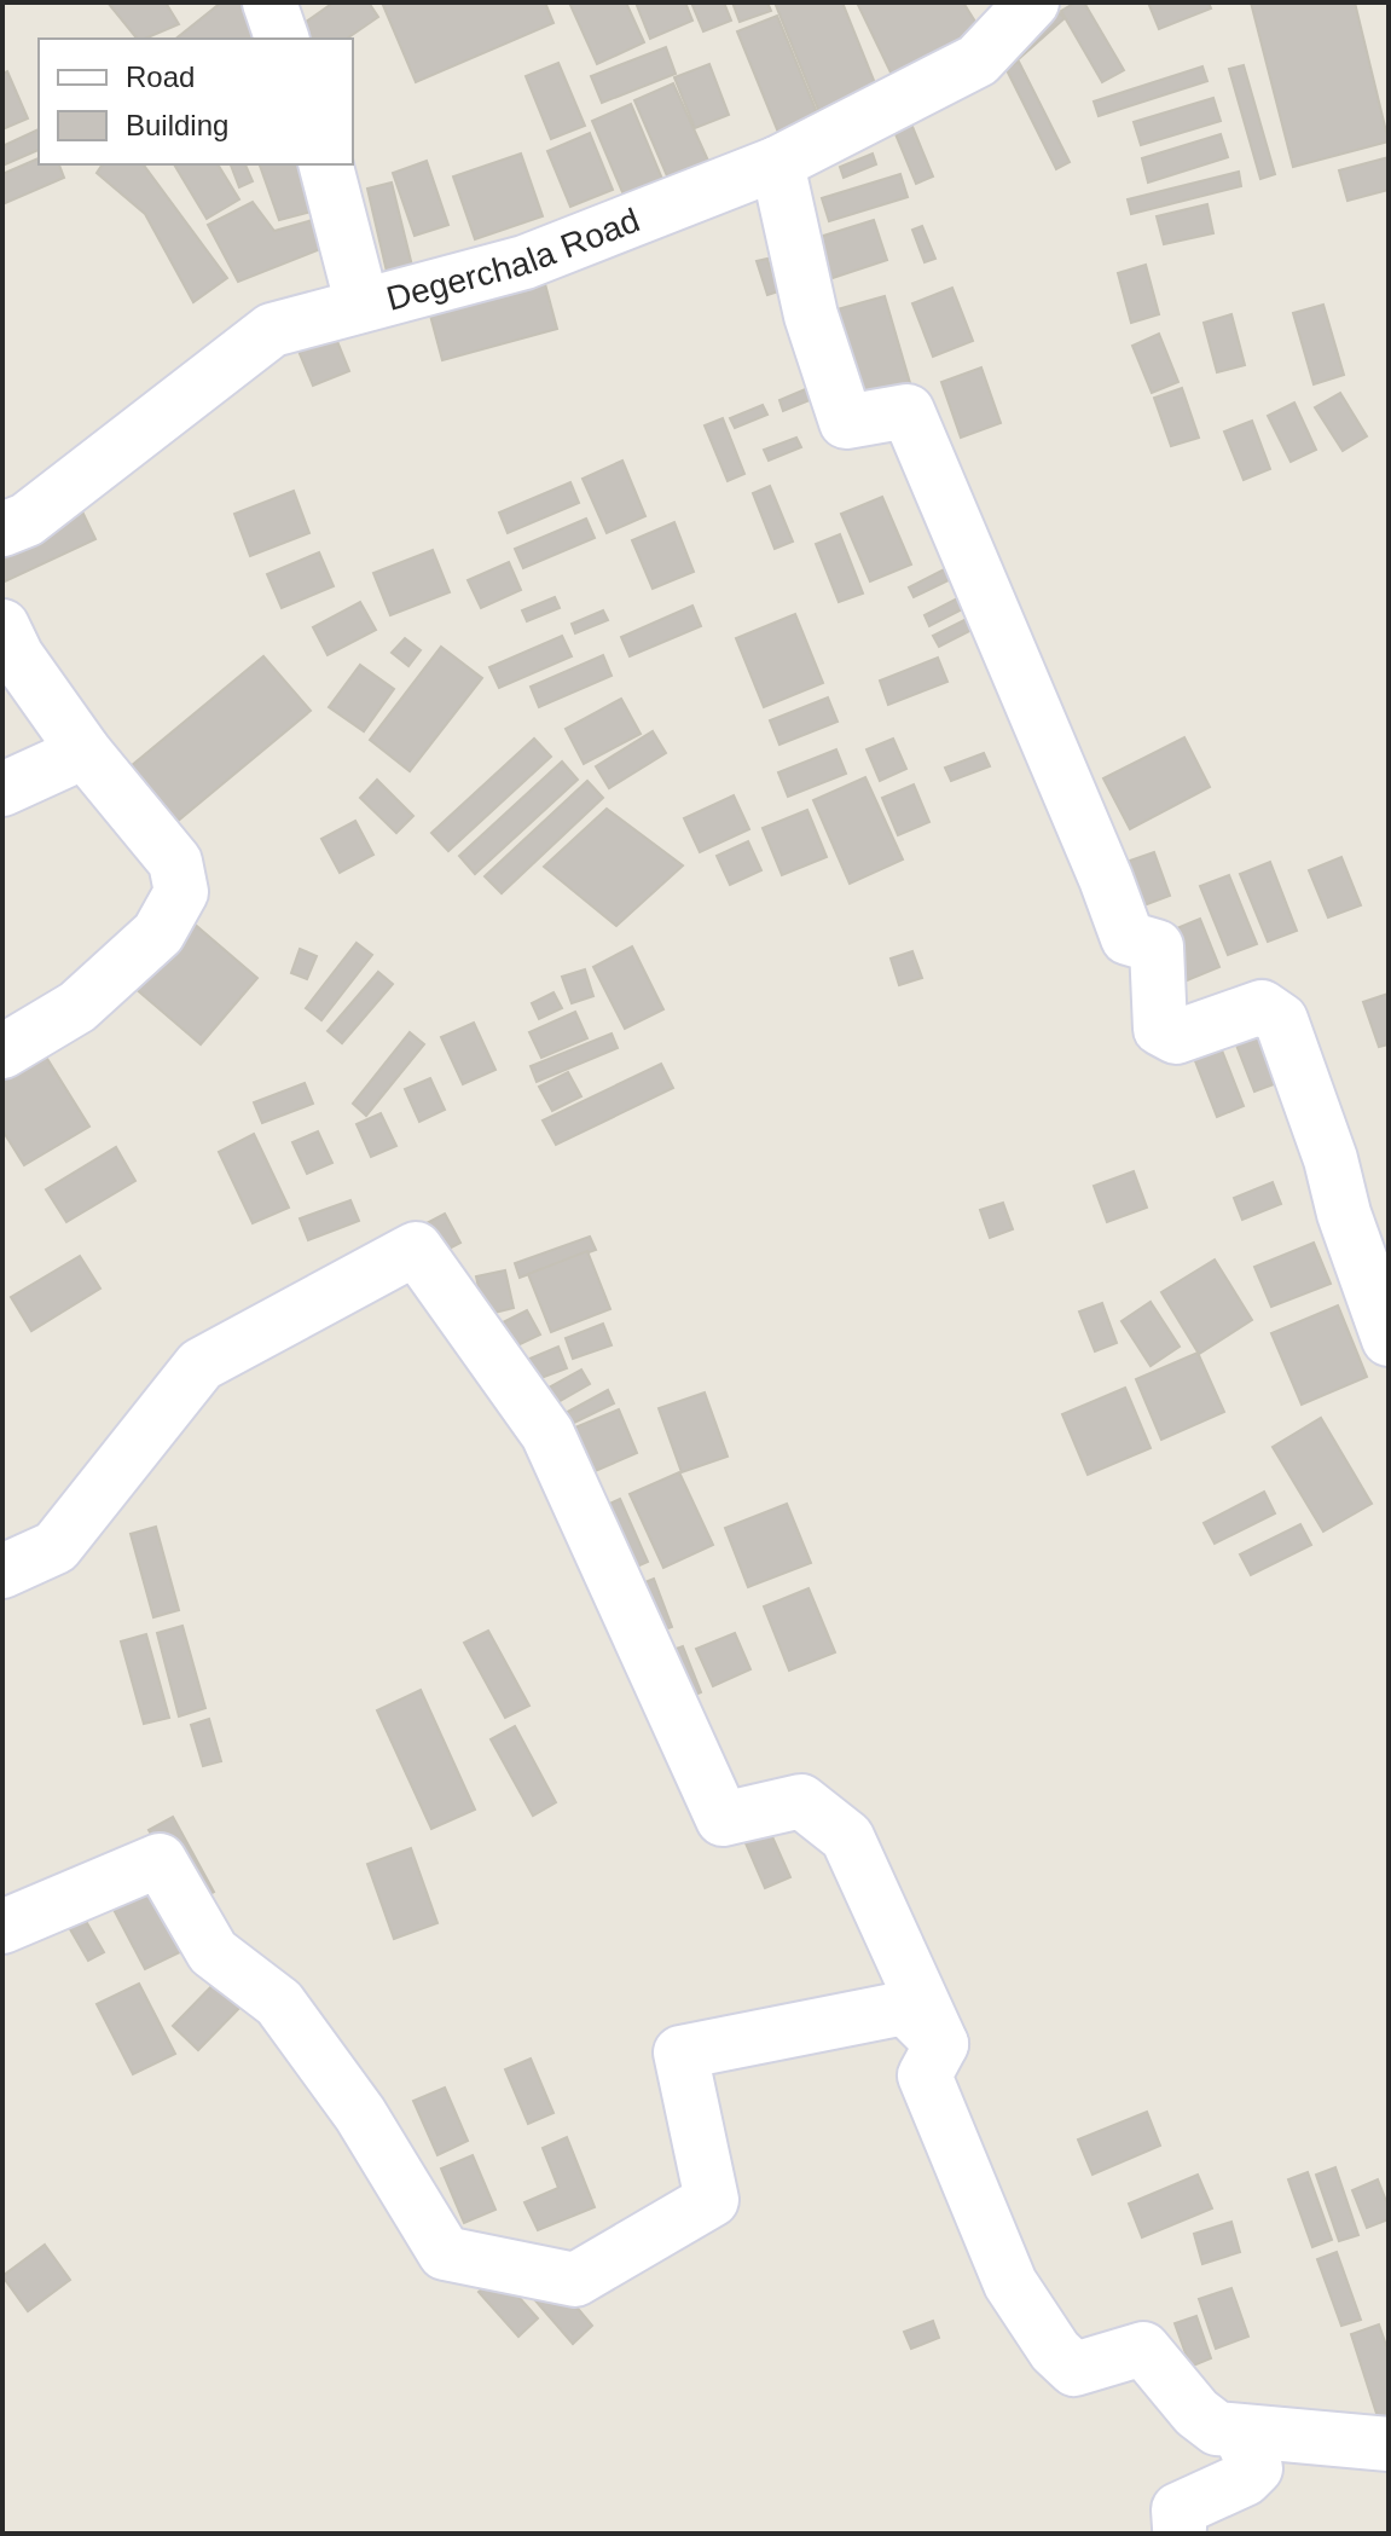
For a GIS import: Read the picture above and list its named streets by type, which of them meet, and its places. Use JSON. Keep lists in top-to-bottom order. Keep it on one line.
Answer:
{"streets":{"street":["Degerchala Road"]},"legend":["Road","Building"]}
